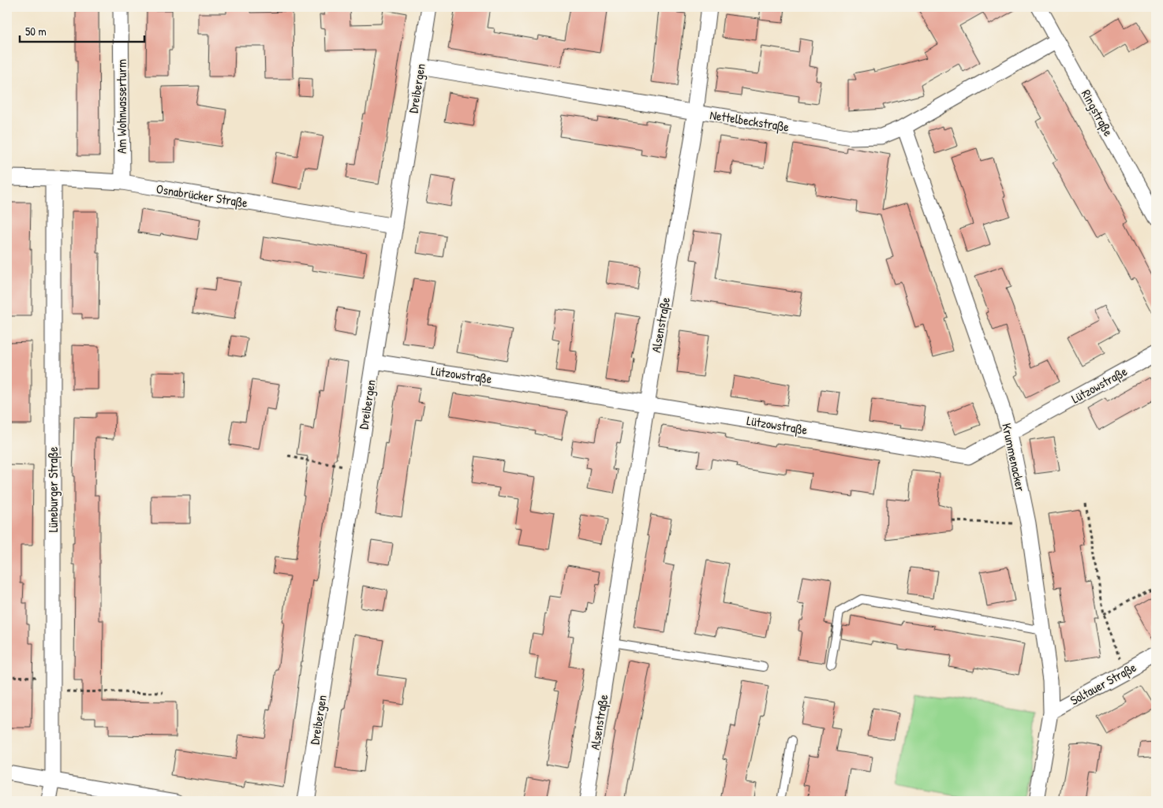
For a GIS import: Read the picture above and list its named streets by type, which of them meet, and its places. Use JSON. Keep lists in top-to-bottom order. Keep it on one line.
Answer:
{"streets":{"street":["Dreibergen","Am Wohnwasserturm","Ringstraße","Nettelbeckstraße","Osnabrücker Straße","Alsenstraße","Lützowstraße","Krummenacker","Lüneburger Straße","Soltauer Straße"]},"crossings":[["Dreibergen","Nettelbeckstraße"],["Dreibergen","Osnabrücker Straße"],["Dreibergen","Lützowstraße"],["Am Wohnwasserturm","Osnabrücker Straße"],["Ringstraße","Nettelbeckstraße"],["Nettelbeckstraße","Alsenstraße"],["Nettelbeckstraße","Krummenacker"],["Osnabrücker Straße","Lüneburger Straße"],["Alsenstraße","Lützowstraße"],["Lützowstraße","Krummenacker"],["Krummenacker","Soltauer Straße"]],"scale_bar":"50 m"}
